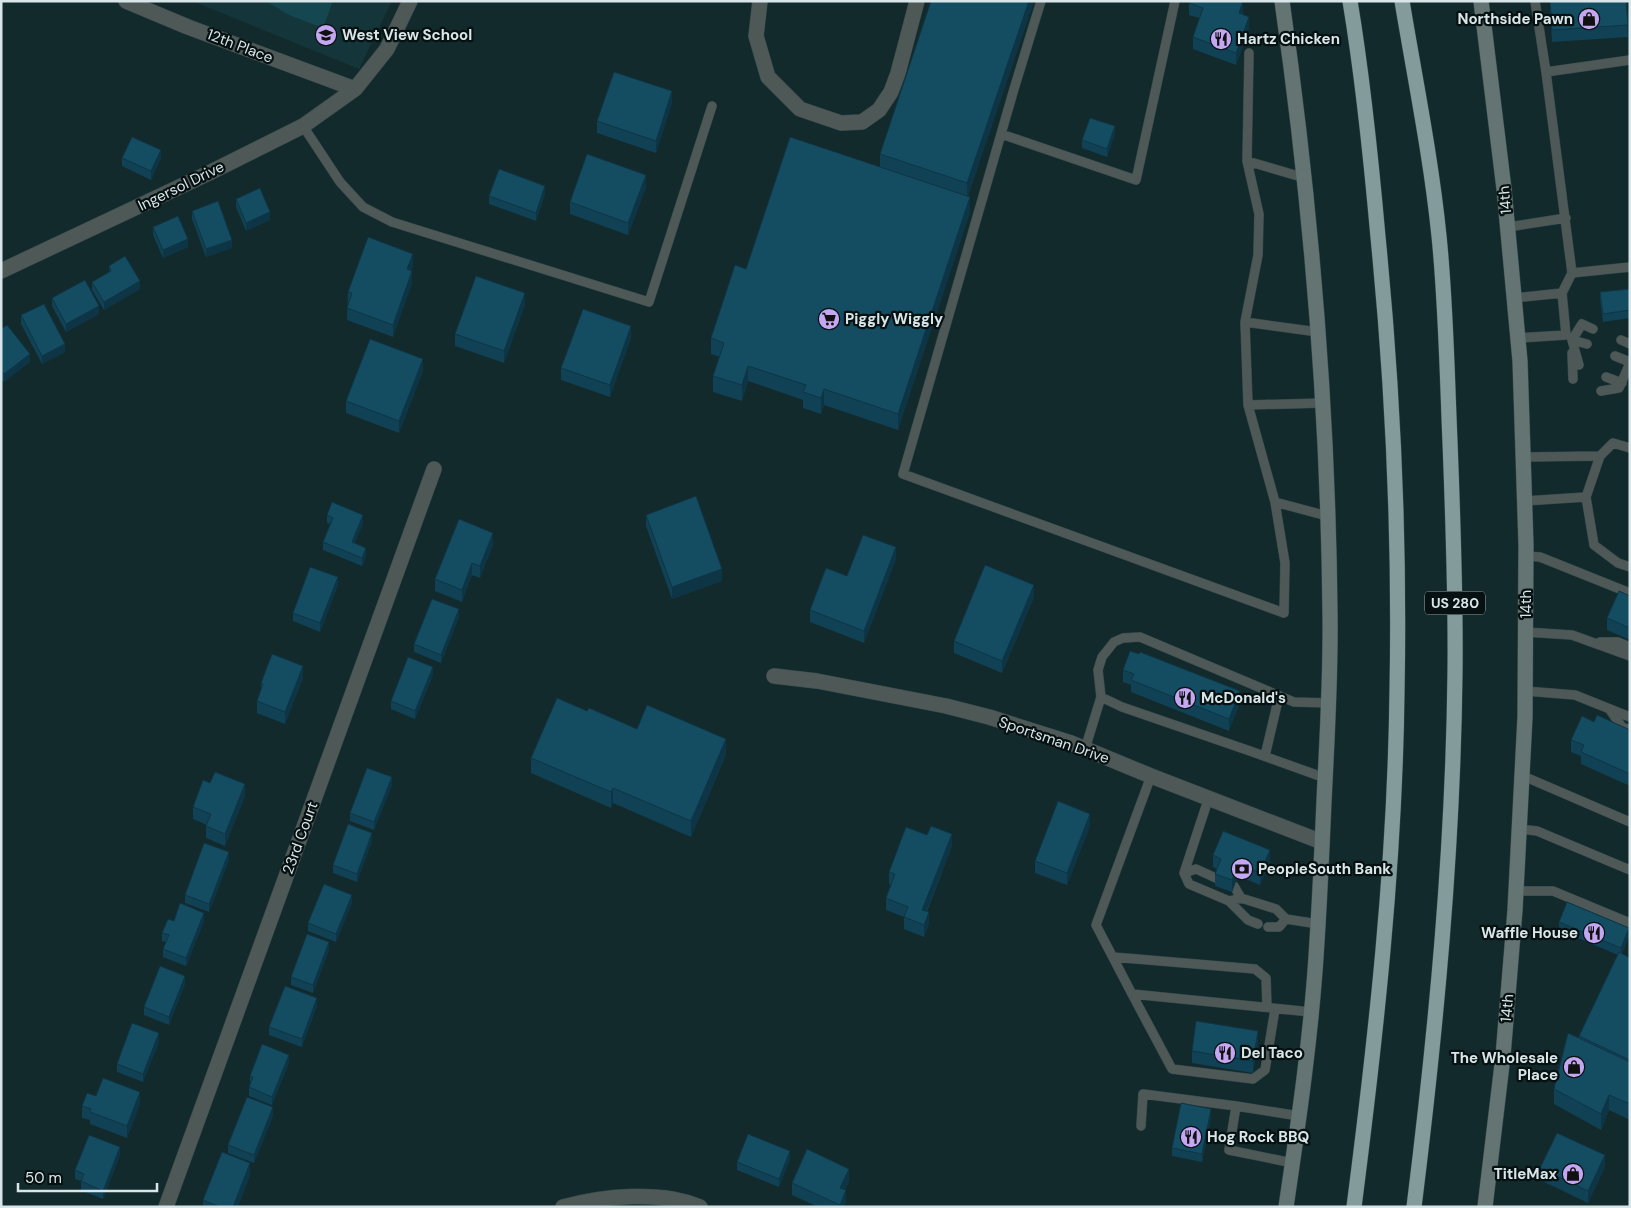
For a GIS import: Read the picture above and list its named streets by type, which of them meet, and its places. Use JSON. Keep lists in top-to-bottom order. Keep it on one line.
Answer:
{"streets":{"highway":["US 280"],"street":["12th Place","Ingersol Drive","14th","Sportsman Drive","23rd Court"]},"crossings":[["12th Place","Ingersol Drive"]],"places":{"shop":["Northside Pawn","The Wholesale Place","TitleMax"],"school or university":["West View School"],"restaurant":["Hartz Chicken","McDonald's","Waffle House","Del Taco","Hog Rock BBQ"],"supermarket":["Piggly Wiggly"],"bank":["PeopleSouth Bank"]},"scale_bar":"50 m"}
